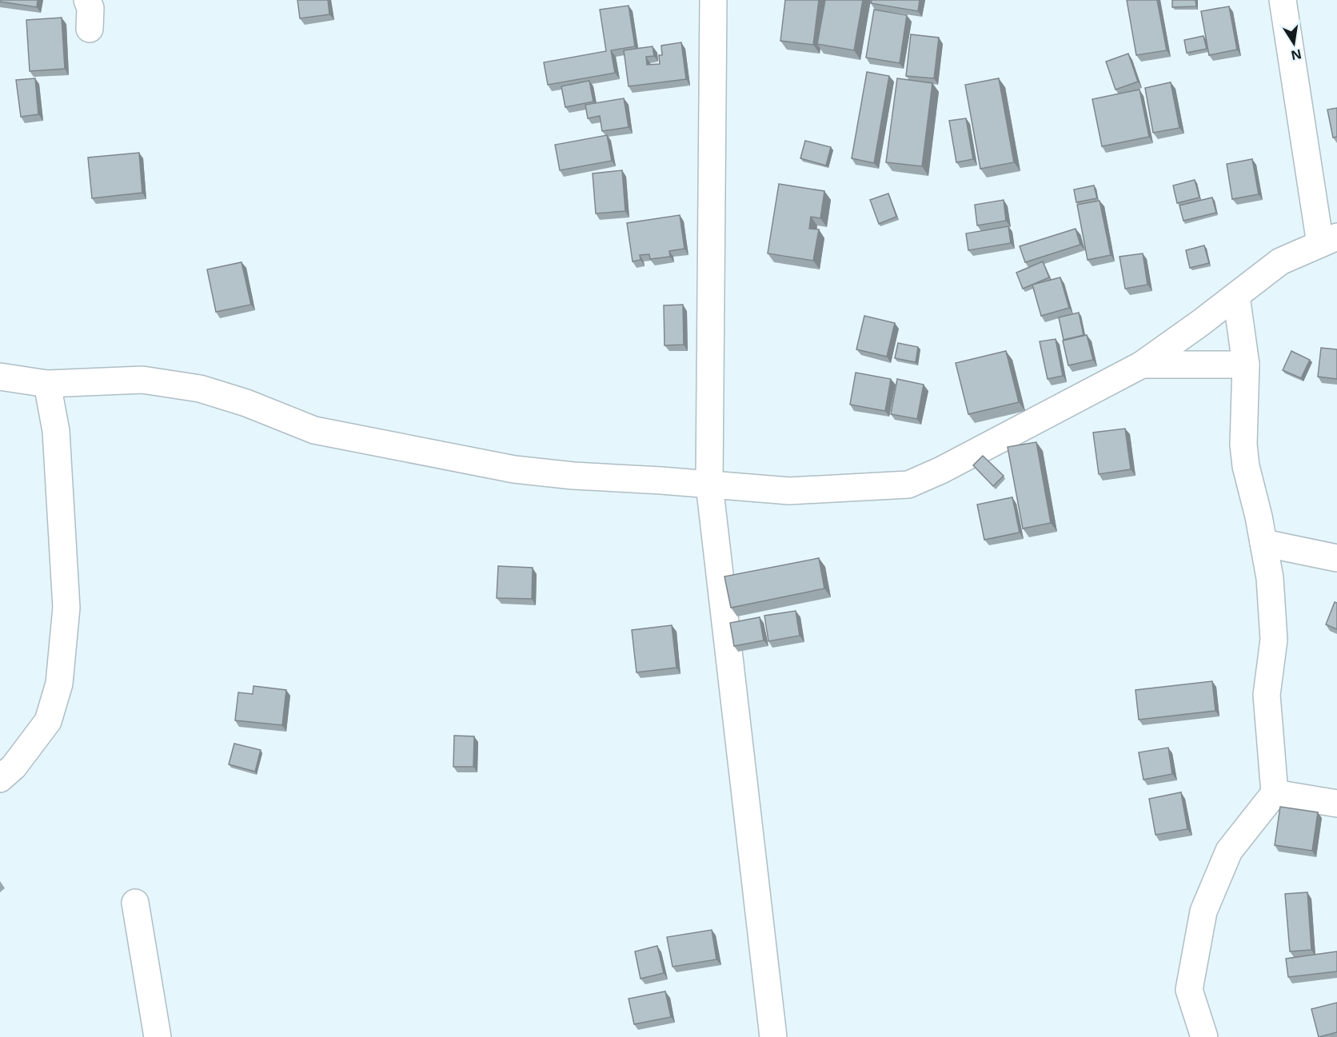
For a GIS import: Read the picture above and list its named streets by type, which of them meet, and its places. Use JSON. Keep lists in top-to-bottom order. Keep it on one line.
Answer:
{"north":"bottom"}
